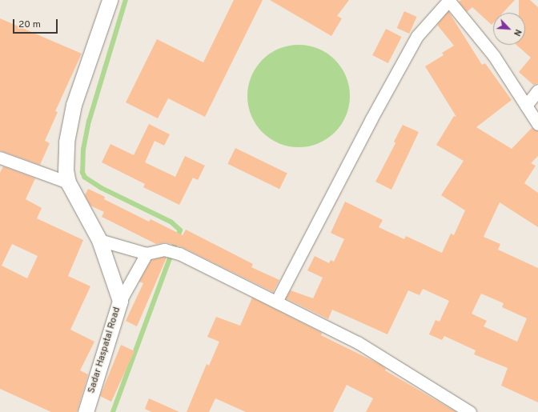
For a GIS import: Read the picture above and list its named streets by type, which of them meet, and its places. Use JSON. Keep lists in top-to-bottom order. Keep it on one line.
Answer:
{"streets":{"street":["Sadar Haspatal Road"]},"scale_bar":"20 m","north":"bottom right"}
